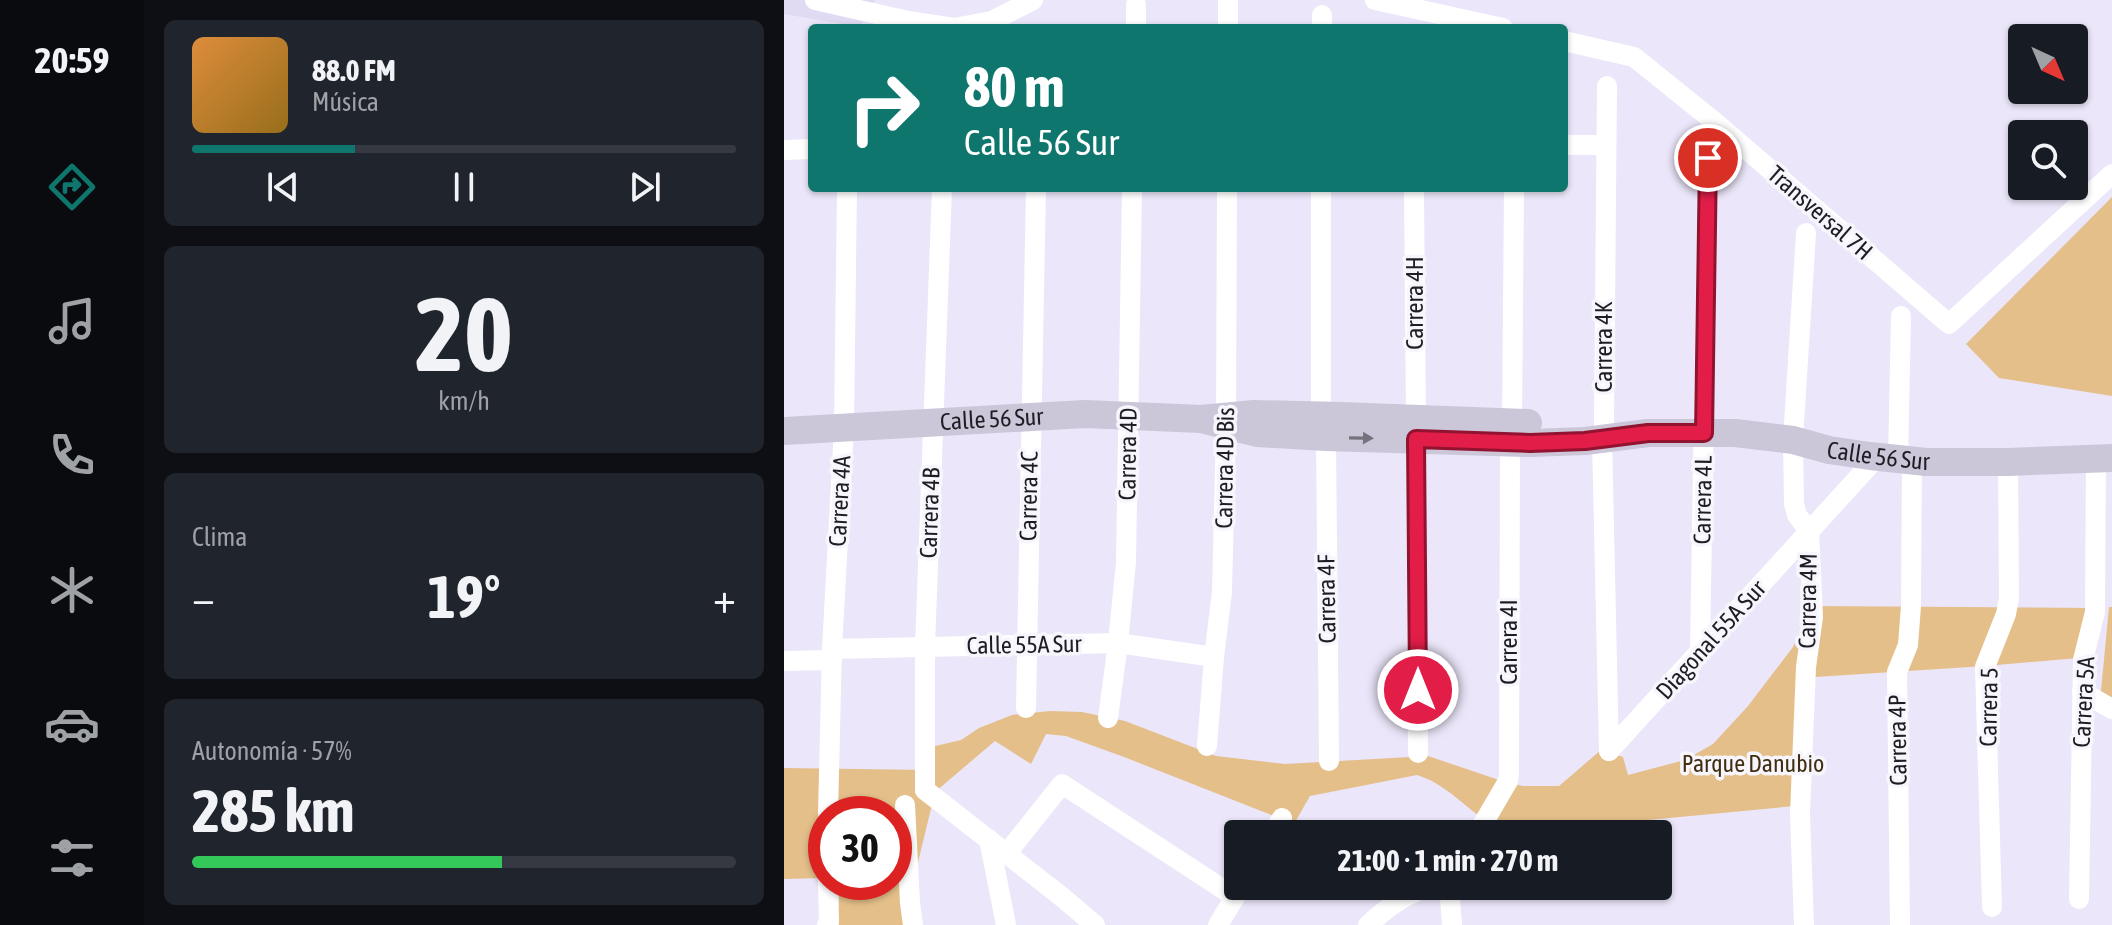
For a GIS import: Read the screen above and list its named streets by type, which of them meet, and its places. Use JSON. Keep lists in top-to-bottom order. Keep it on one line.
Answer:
{"streets":{"street":["Transversal 7H","Carrera 4H","Carrera 4K","Calle 56 Sur","Carrera 4D","Carrera 4D Bis","Carrera 4C","Carrera 4L","Carrera 4A","Carrera 4B","Carrera 4F","Carrera 4M","Diagonal 55A Sur","Carrera 4I","Calle 55A Sur","Carrera 5A","Carrera 5","Carrera 4P"]},"crossings":[["Carrera 4H","Calle 56 Sur"],["Carrera 4K","Calle 56 Sur"],["Carrera 4K","Diagonal 55A Sur"],["Calle 56 Sur","Carrera 4D"],["Calle 56 Sur","Carrera 4D Bis"],["Calle 56 Sur","Carrera 4C"],["Calle 56 Sur","Carrera 4L"],["Calle 56 Sur","Carrera 4A"],["Calle 56 Sur","Carrera 4B"],["Calle 56 Sur","Carrera 4F"],["Calle 56 Sur","Carrera 4M"],["Calle 56 Sur","Diagonal 55A Sur"],["Calle 56 Sur","Carrera 4I"],["Calle 56 Sur","Carrera 5A"],["Calle 56 Sur","Carrera 5"],["Calle 56 Sur","Carrera 4P"],["Carrera 4D","Calle 55A Sur"],["Carrera 4D Bis","Calle 55A Sur"],["Carrera 4C","Calle 55A Sur"],["Carrera 4L","Diagonal 55A Sur"],["Carrera 4A","Calle 55A Sur"],["Carrera 4B","Calle 55A Sur"],["Carrera 4M","Diagonal 55A Sur"],["Diagonal 55A Sur","Carrera 4P"]],"parks":["Parque Danubio"],"north":"bottom right","page":{"tabs":"20:59","turn":["80 m","Calle 56 Sur"],"song":["88.0 FM","Música"],"tile":[["20","km/h"],"Clima",["Autonomía · 57%","285 km"]],"heat":["−","19°","+"],"limit":"30","trip":"21:00 · 1 min · 270 m"}}
